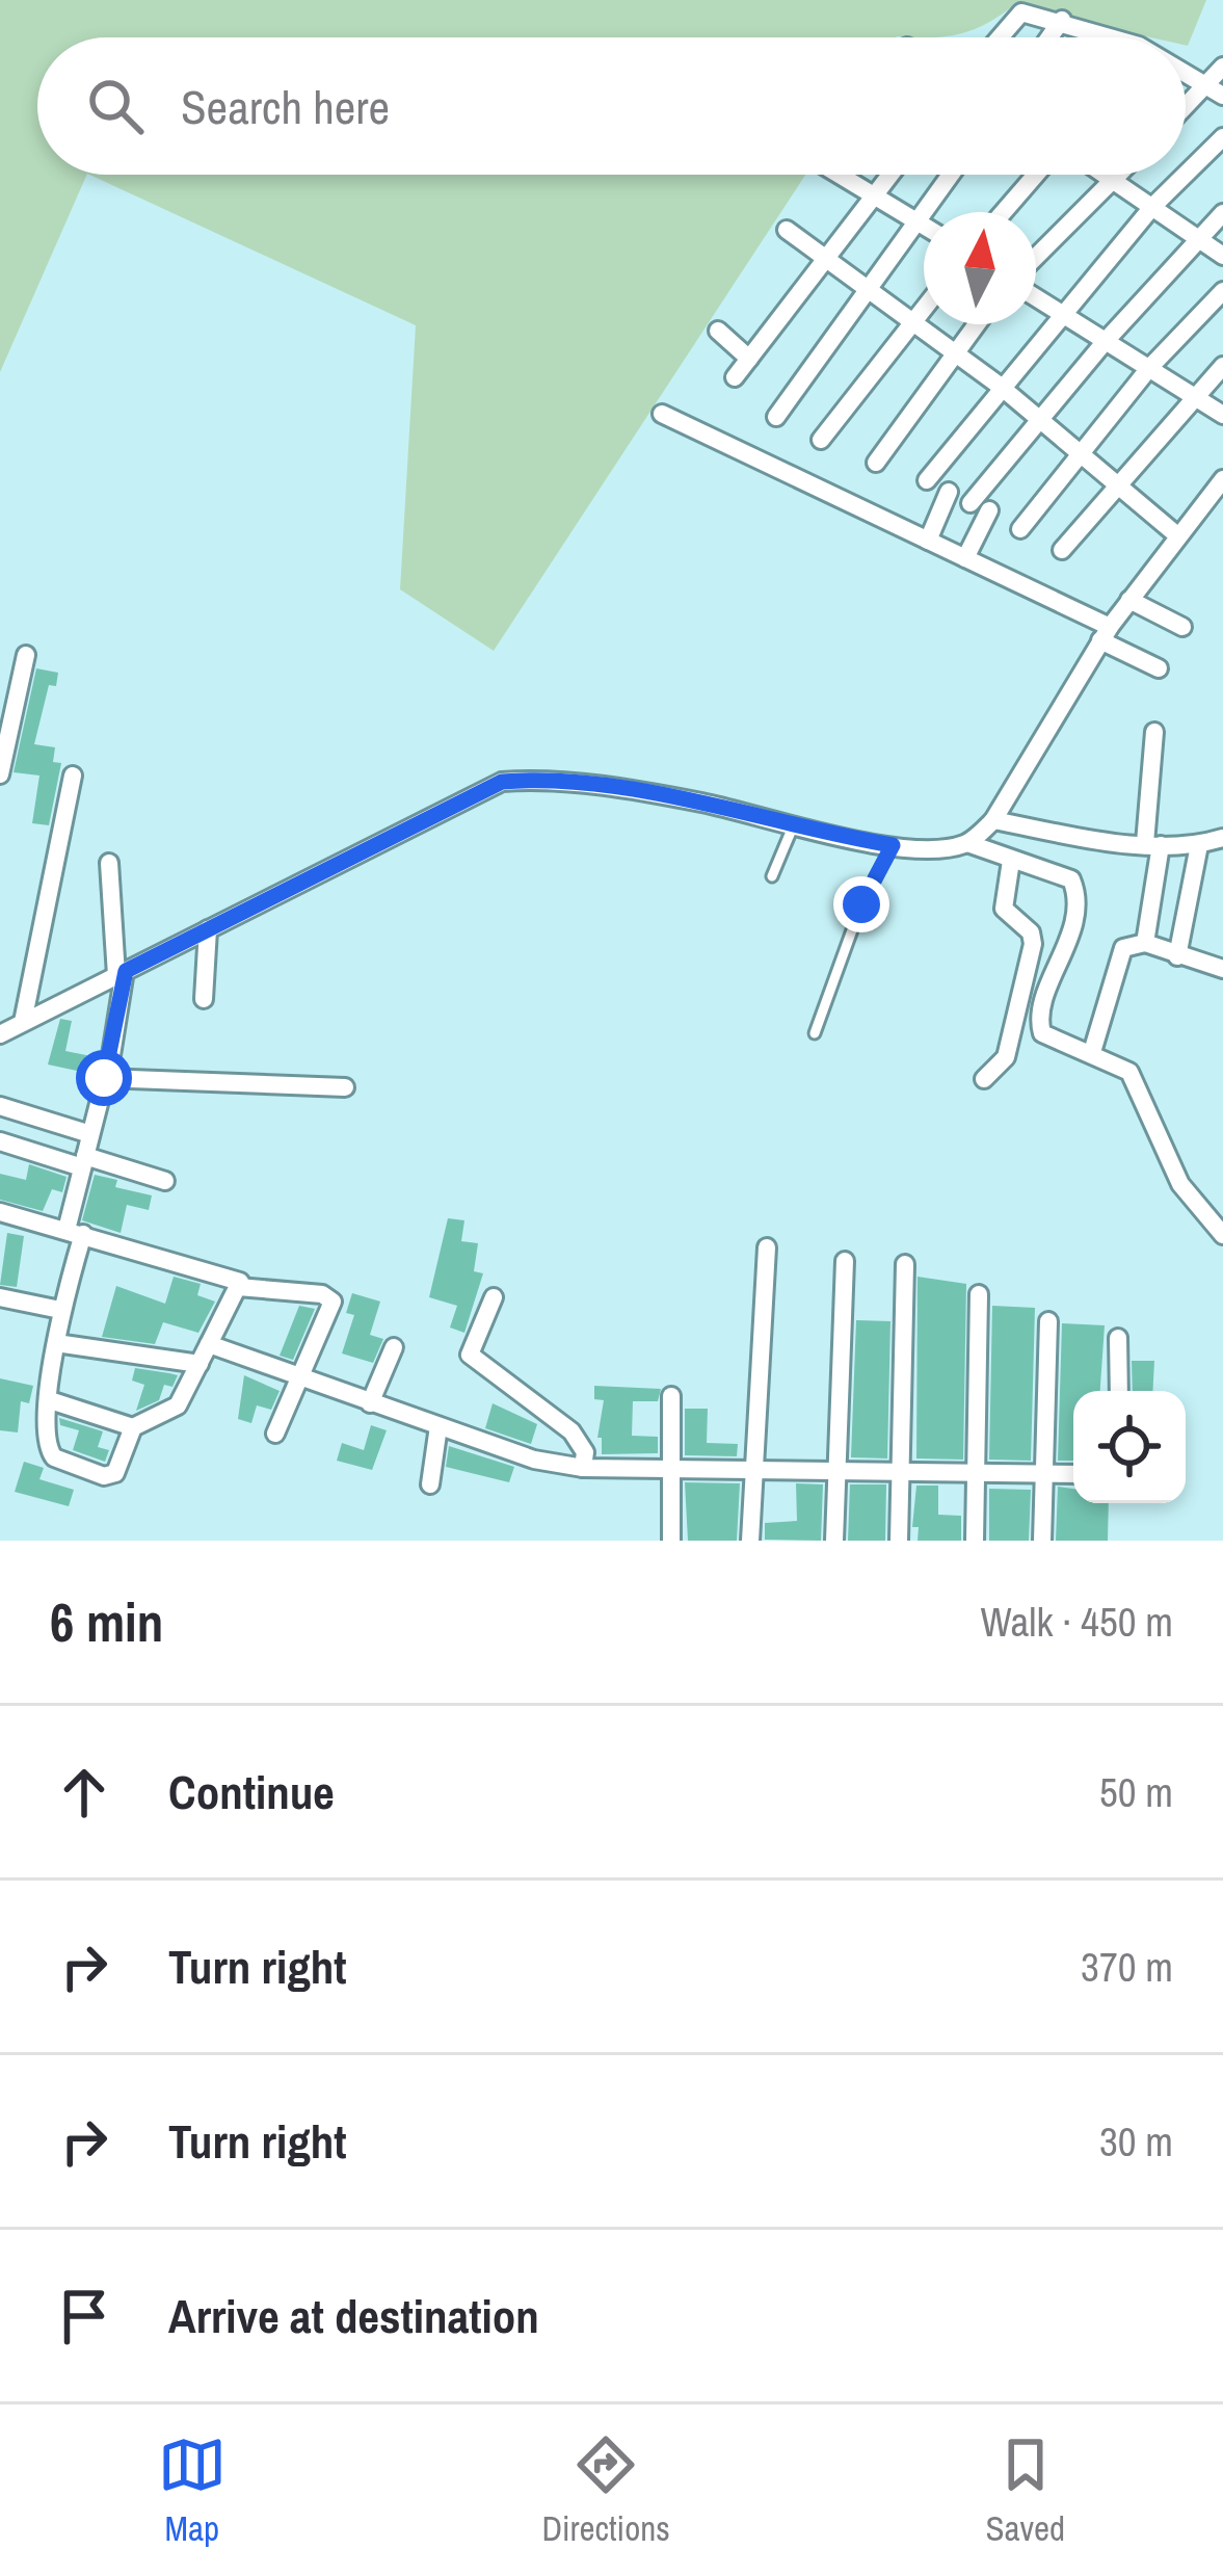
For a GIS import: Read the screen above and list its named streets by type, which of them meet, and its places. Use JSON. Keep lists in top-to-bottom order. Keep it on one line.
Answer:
{"north":"top","page":{"search":"Search here","heading":["6 min","Walk · 450 m"],"list":[["Continue","50 m"],["Turn right","370 m"],["Turn right","30 m"],"Arrive at destination"],"nav":["Map","Directions","Saved"]}}
